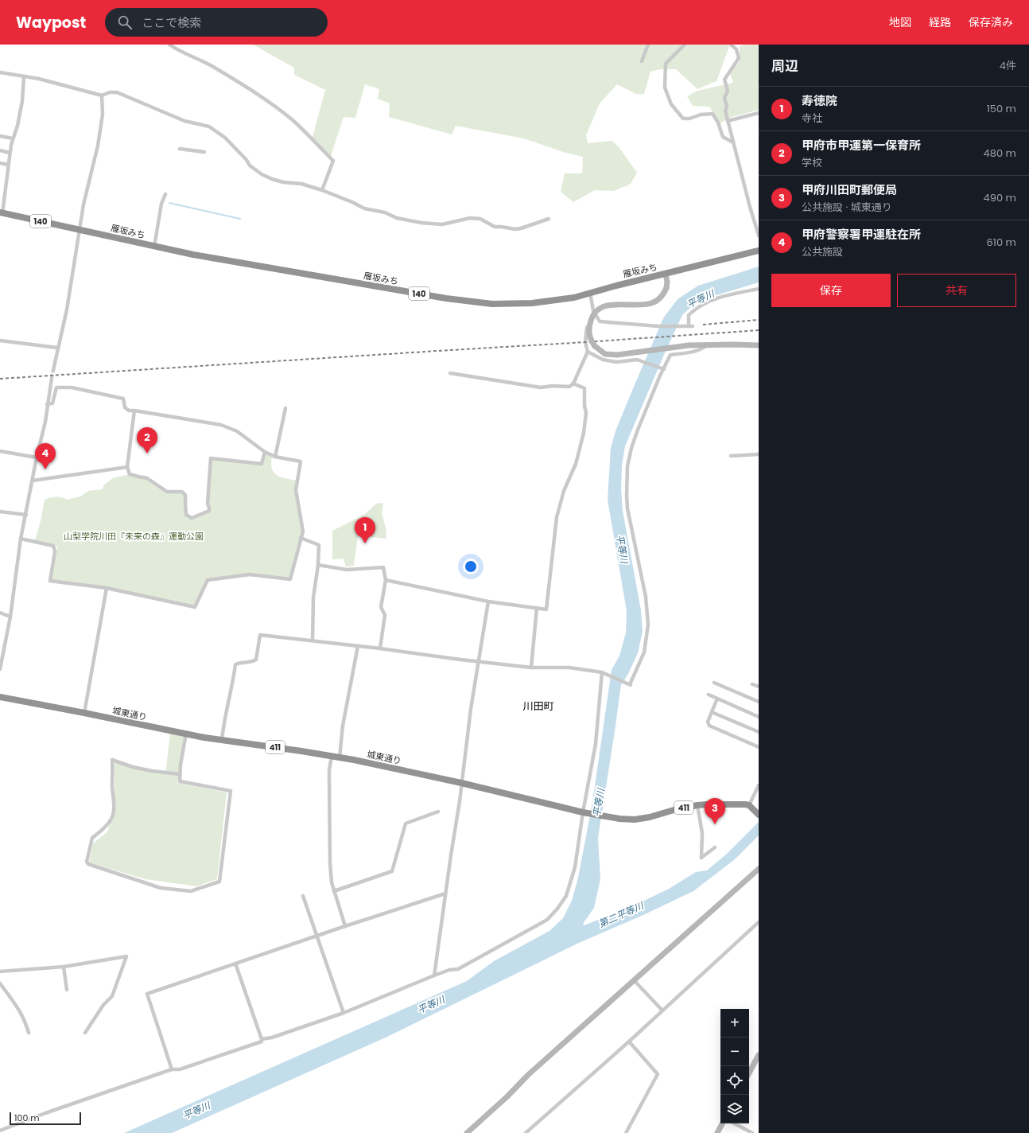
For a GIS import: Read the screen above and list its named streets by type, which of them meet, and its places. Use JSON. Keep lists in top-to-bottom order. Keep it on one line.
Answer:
{"streets":{"highway":["140","雁坂みち","城東通り","411"]},"districts":["川田町"],"water":["平等川","第二平等川"],"parks":["山梨学院川田『未来の森』運動公園"],"scale_bar":"100 m","page":{"header":"Waypost","search":"ここで検索","nav":["地図","経路","保存済み"],"heading":["周辺","4件"],"list":[{"mark":"1","name":"寿徳院","note":"寺社","value":"150 m"},{"mark":"2","name":"甲府市甲運第一保育所","note":"学校","value":"480 m"},{"mark":"3","name":"甲府川田町郵便局","note":"公共施設 · 城東通り","value":"490 m"},{"mark":"4","name":"甲府警察署甲運駐在所","note":"公共施設","value":"610 m"}],"buttons":["保存","共有"],"pins":["2","4","1","3"],"map_buttons":["+","−"],"scale":"100 m"}}
